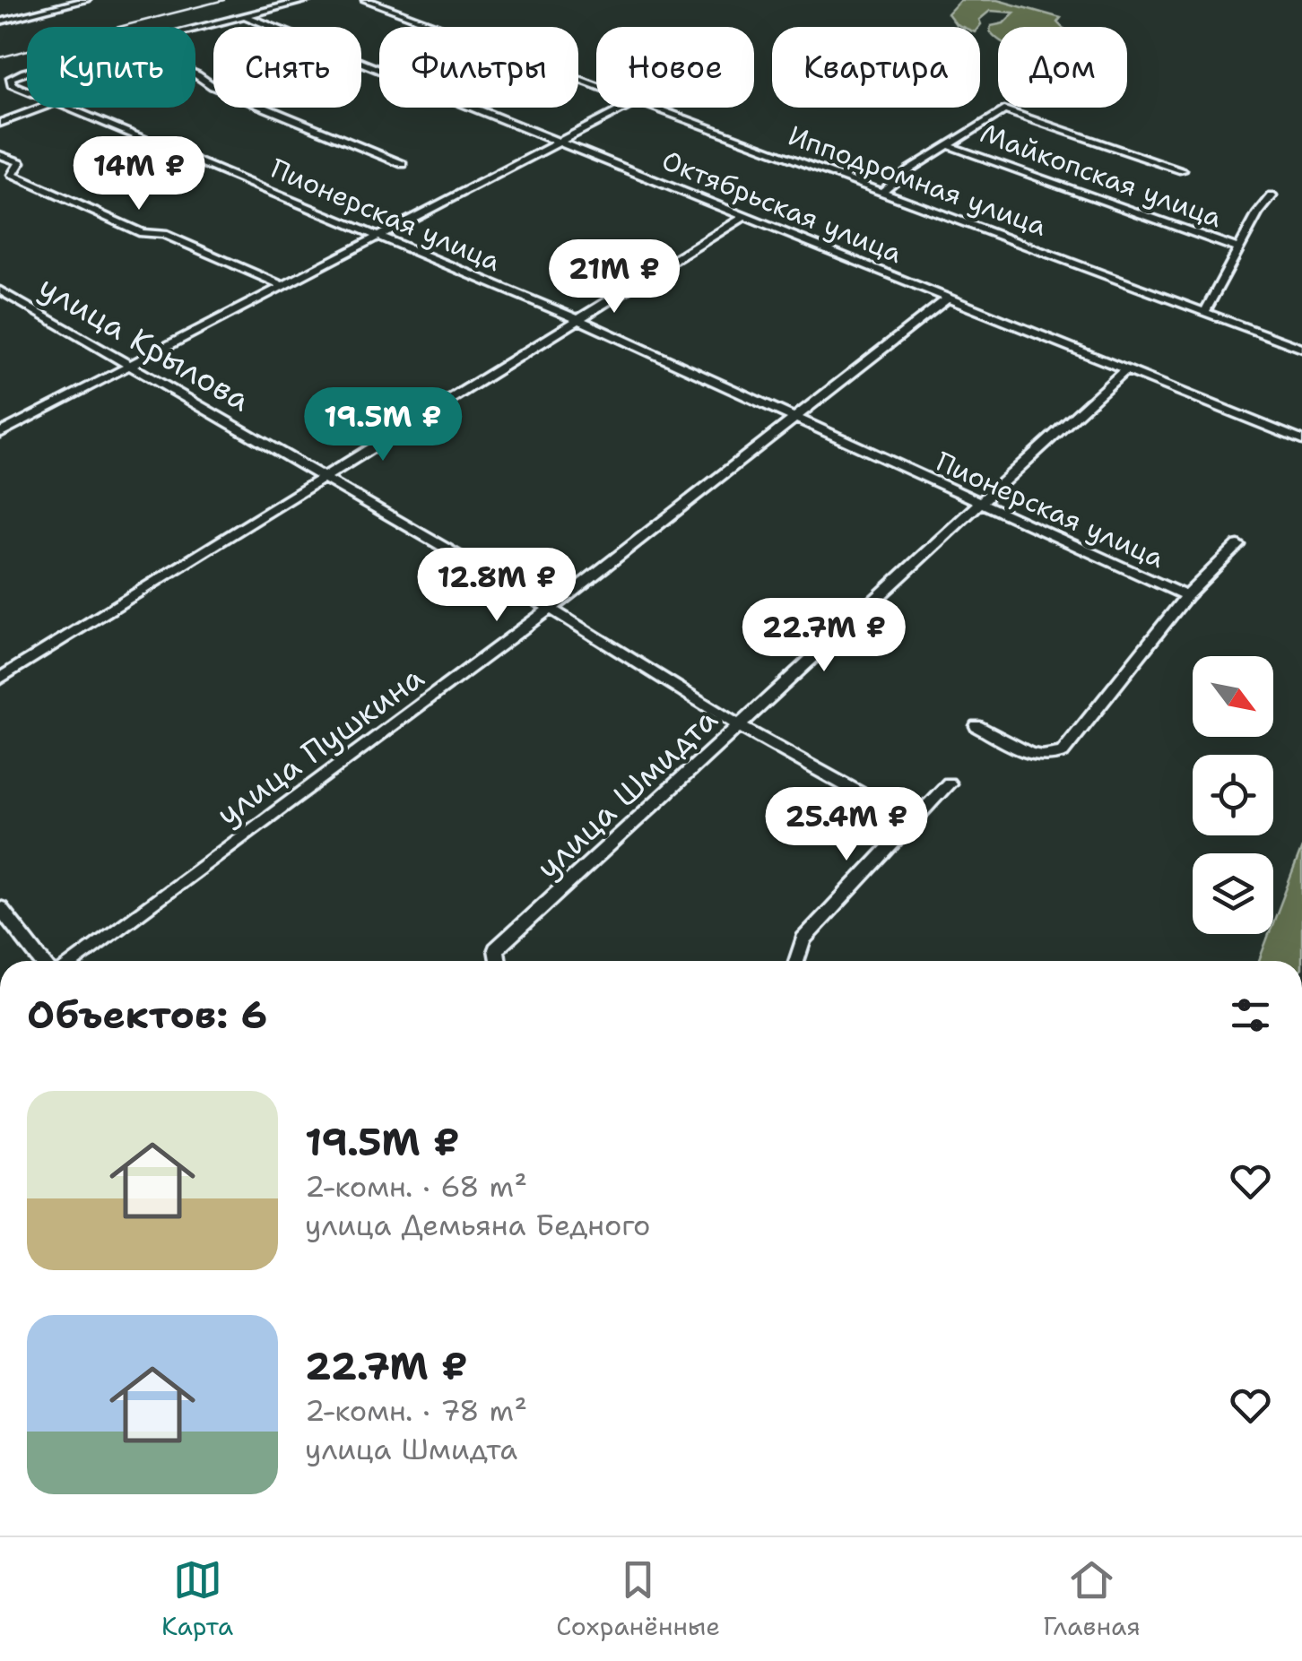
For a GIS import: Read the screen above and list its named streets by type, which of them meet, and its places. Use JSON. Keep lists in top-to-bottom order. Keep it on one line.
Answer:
{"streets":{"street":["Майкопская улица","Ипподромная улица","Октябрьская улица","Пионерская улица","улица Крылова","улица Пушкина","улица Шмидта"]},"crossings":[["Октябрьская улица","улица Пушкина"],["Октябрьская улица","улица Шмидта"],["Пионерская улица","улица Пушкина"],["Пионерская улица","улица Шмидта"],["улица Крылова","улица Пушкина"],["улица Крылова","улица Шмидта"]],"north":"bottom right","page":{"chip":["Купить","Снять","Фильтры","Новое","Квартира","Дом"],"price":["14M ₽","21M ₽","19.5M ₽","12.8M ₽","22.7M ₽","25.4M ₽"],"heading":"Объектов: 6","list":[{"name":"19.5M ₽","note":"2-комн. · 68 m² · улица Демьяна Бедного"},{"name":"22.7M ₽","note":"2-комн. · 78 m² · улица Шмидта"}],"tabs":["Карта","Сохранённые","Главная"]}}
